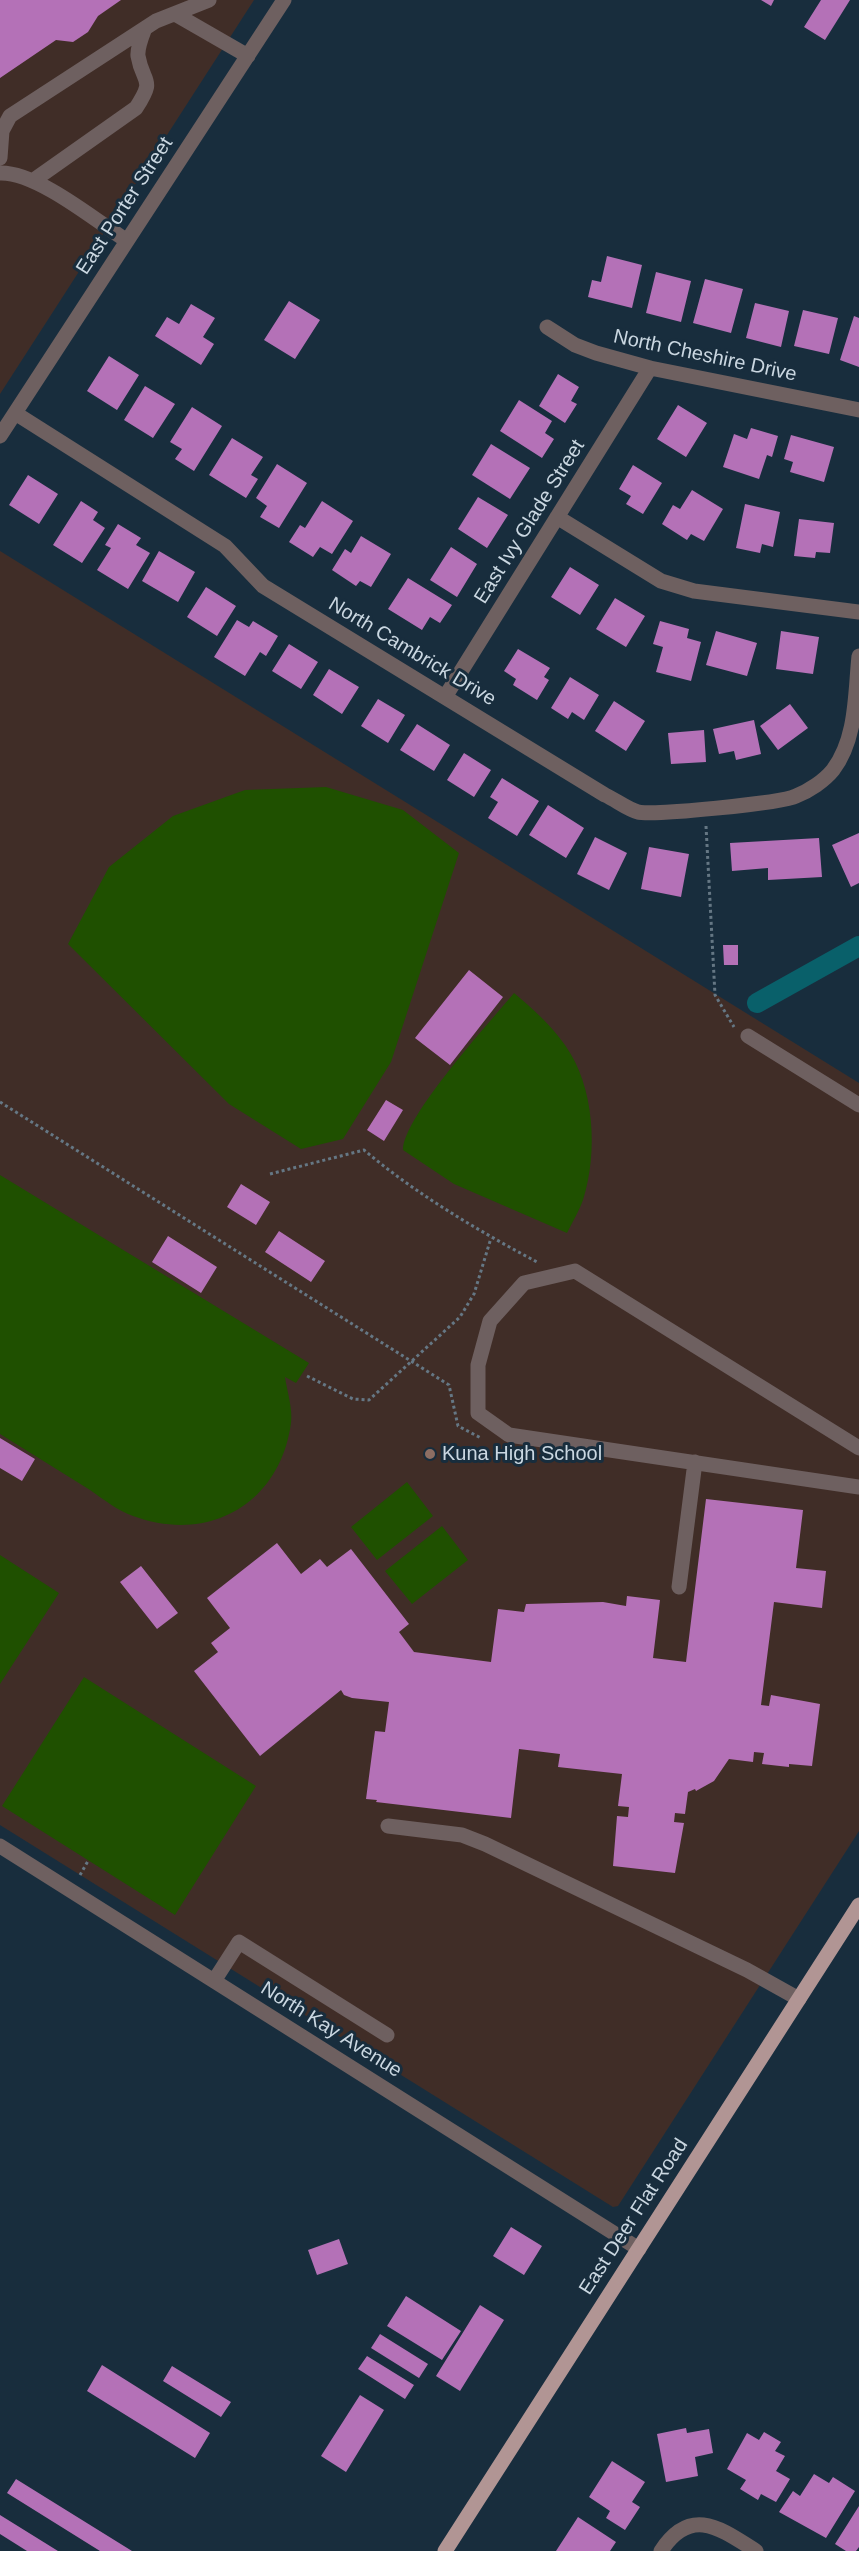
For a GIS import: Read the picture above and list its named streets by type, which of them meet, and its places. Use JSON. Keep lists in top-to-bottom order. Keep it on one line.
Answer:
{"streets":{"main road":["East Deer Flat Road"],"street":["East Porter Street","North Cheshire Drive","East Ivy Glade Street","North Cambrick Drive","North Kay Avenue"]},"crossings":[["East Porter Street","North Cambrick Drive"],["North Cheshire Drive","East Ivy Glade Street"],["East Ivy Glade Street","North Cambrick Drive"],["North Kay Avenue","East Deer Flat Road"]],"places":["Kuna High School"]}
